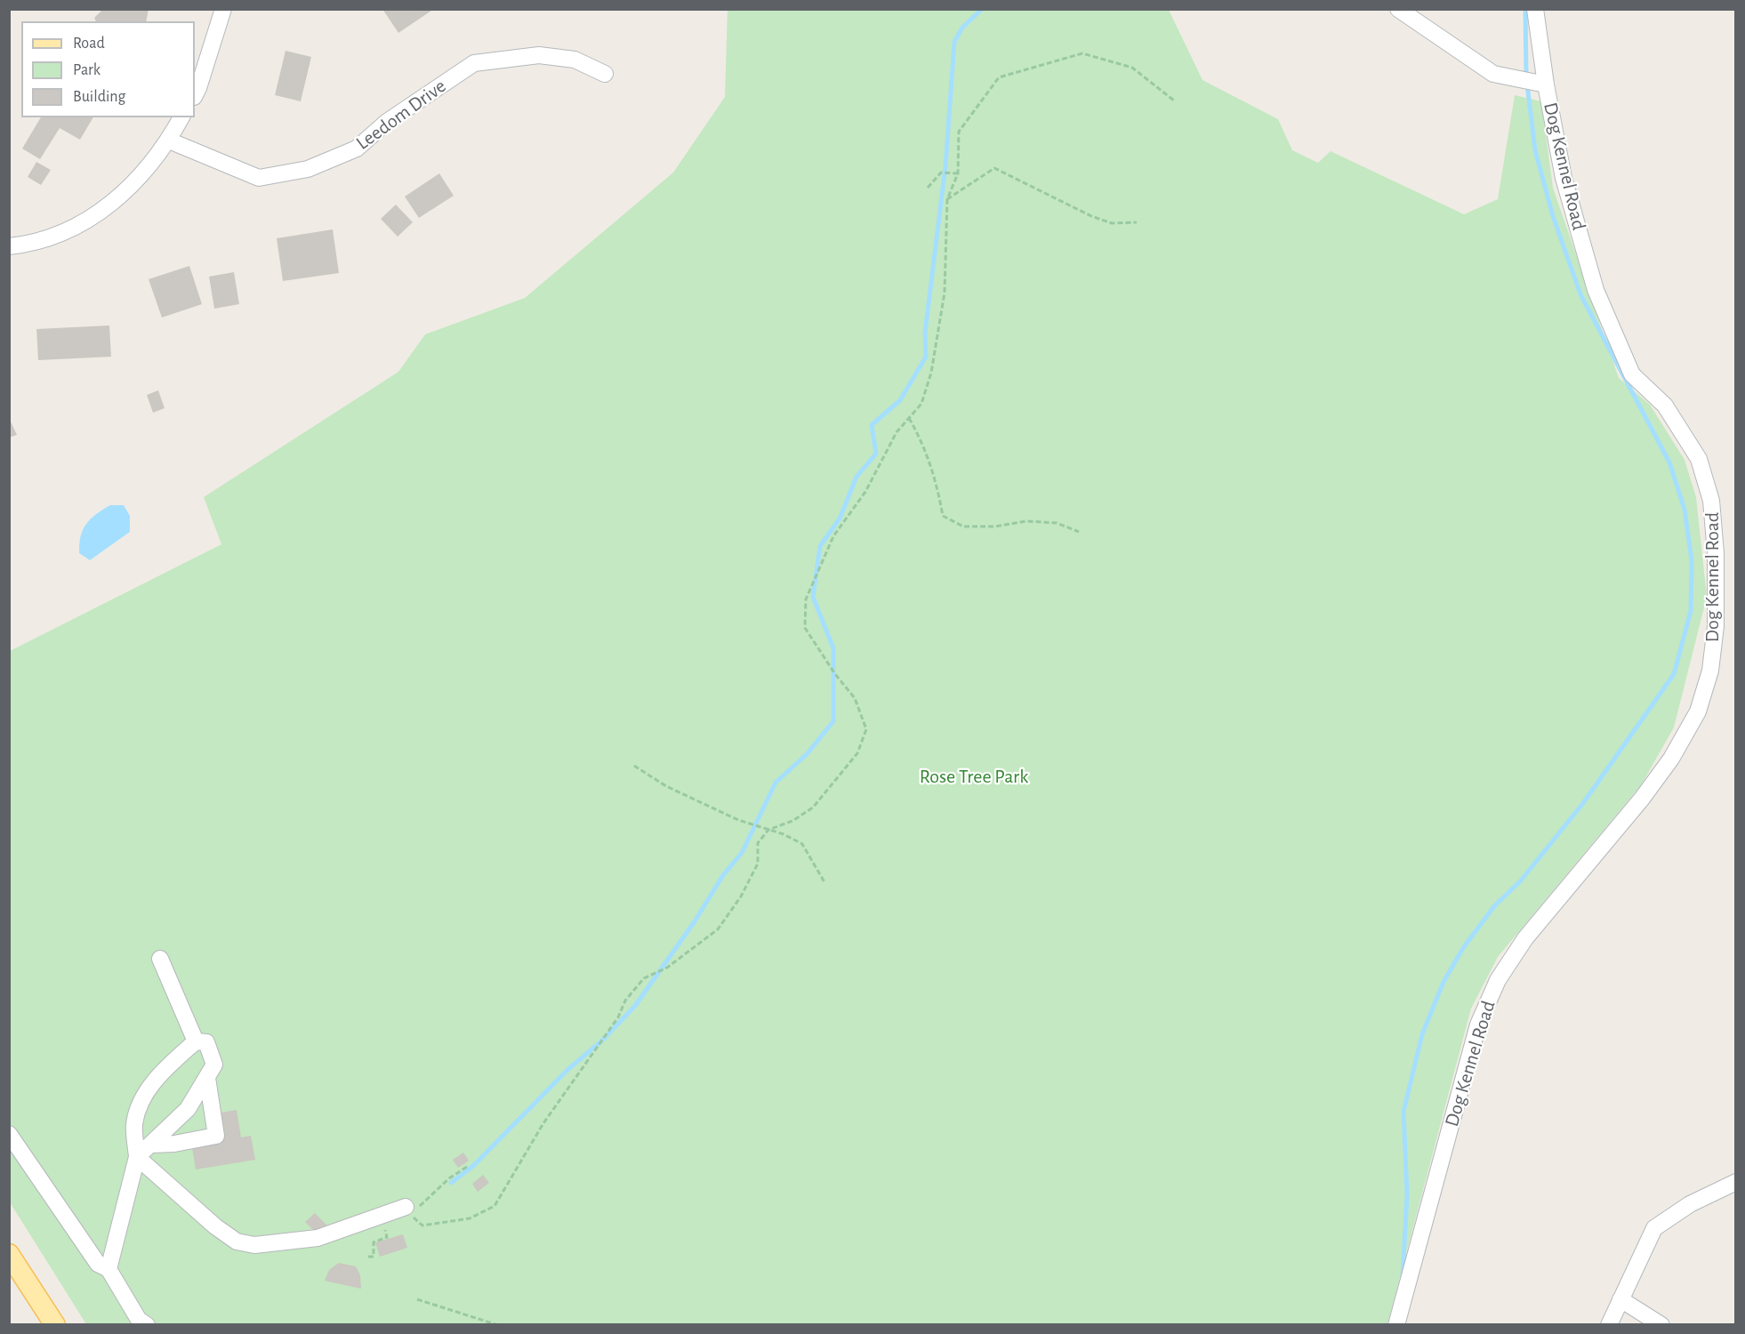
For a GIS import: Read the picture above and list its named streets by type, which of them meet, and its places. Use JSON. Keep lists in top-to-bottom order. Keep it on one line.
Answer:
{"streets":{"street":["Leedom Drive","Dog Kennel Road"]},"parks":["Rose Tree Park"],"legend":["Road","Park","Building"]}
